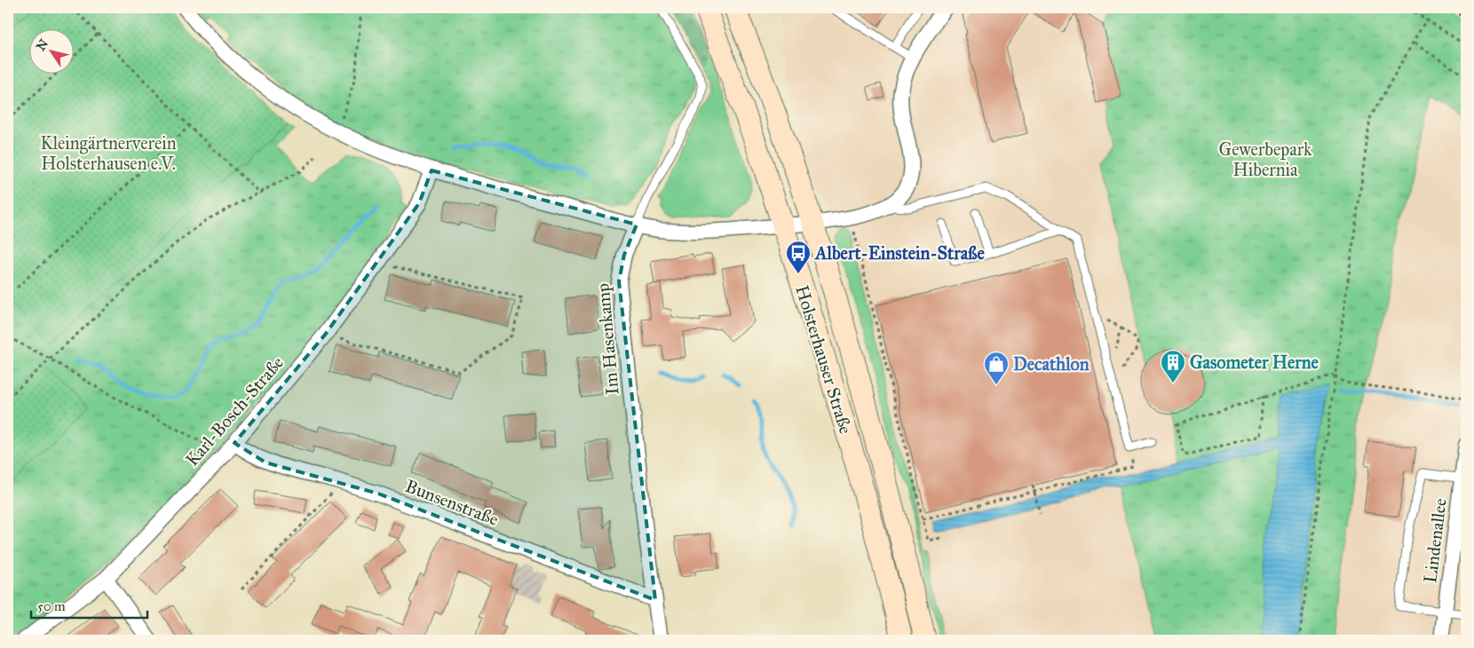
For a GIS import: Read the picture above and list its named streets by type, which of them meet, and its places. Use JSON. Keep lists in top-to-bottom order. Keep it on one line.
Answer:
{"streets":{"main road":["Holsterhauser Straße"],"street":["Im Hasenkamp","Karl-Bosch-Straße","Bunsenstraße","Lindenallee"]},"crossings":[["Im Hasenkamp","Bunsenstraße"],["Karl-Bosch-Straße","Bunsenstraße"]],"parks":["Kleingärtnerverein Holsterhausen e.V.","Gewerbepark Hibernia"],"places":{"bus stop":["Albert-Einstein-Straße"],"building":["Gasometer Herne"],"shop":["Decathlon"]},"scale_bar":"50 m","north":"top left"}
